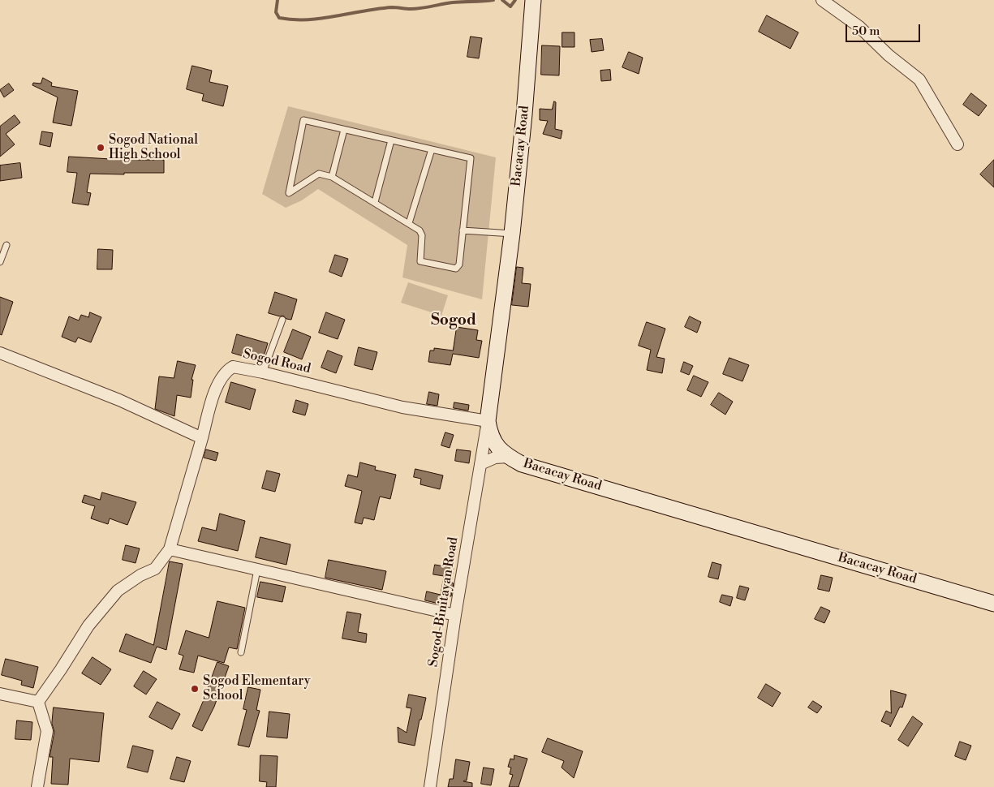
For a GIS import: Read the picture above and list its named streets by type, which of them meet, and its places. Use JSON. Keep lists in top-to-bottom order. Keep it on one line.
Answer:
{"streets":{"main road":["Bacacay Road"],"street":["Sogod Road","Sogod-Binitayan Road"]},"crossings":[["Bacacay Road","Sogod Road"],["Bacacay Road","Sogod-Binitayan Road"],["Sogod Road","Sogod-Binitayan Road"]],"districts":["Sogod"],"places":["Sogod National High School","Sogod Elementary School"],"scale_bar":"50 m"}
